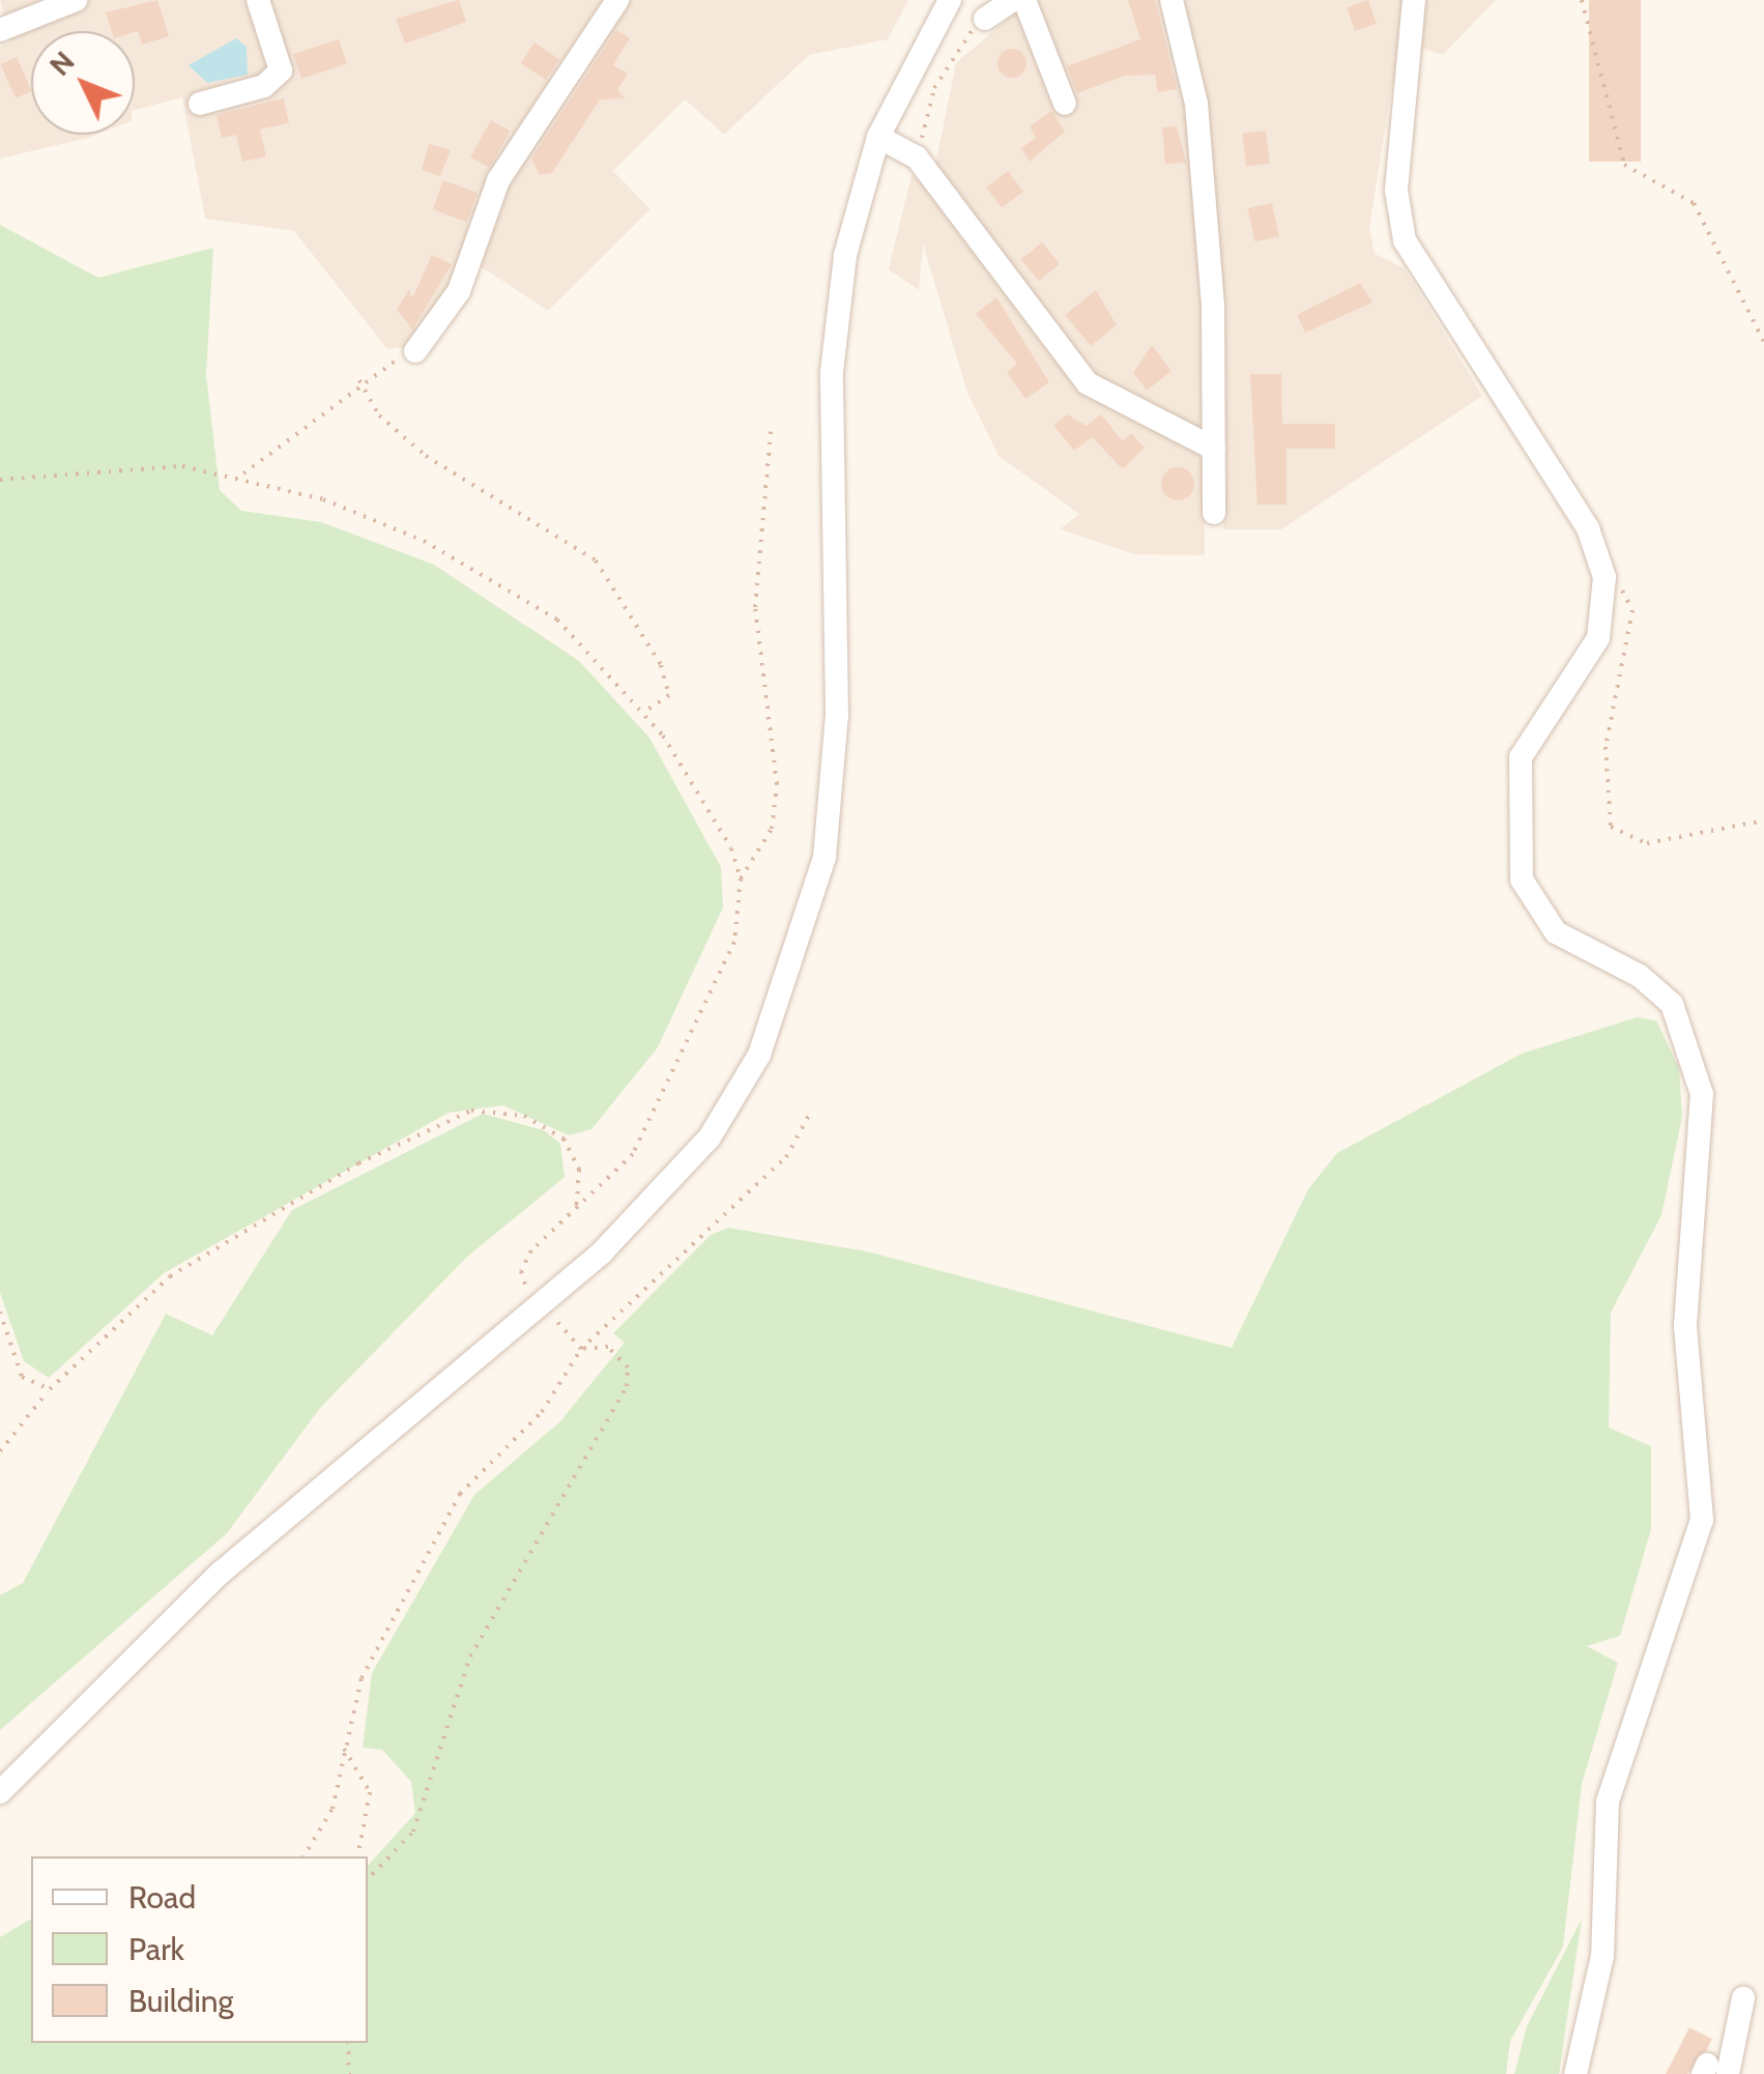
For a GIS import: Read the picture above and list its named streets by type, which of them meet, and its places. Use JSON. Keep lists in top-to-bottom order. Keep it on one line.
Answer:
{"legend":["Road","Park","Building"],"north":"top left"}
